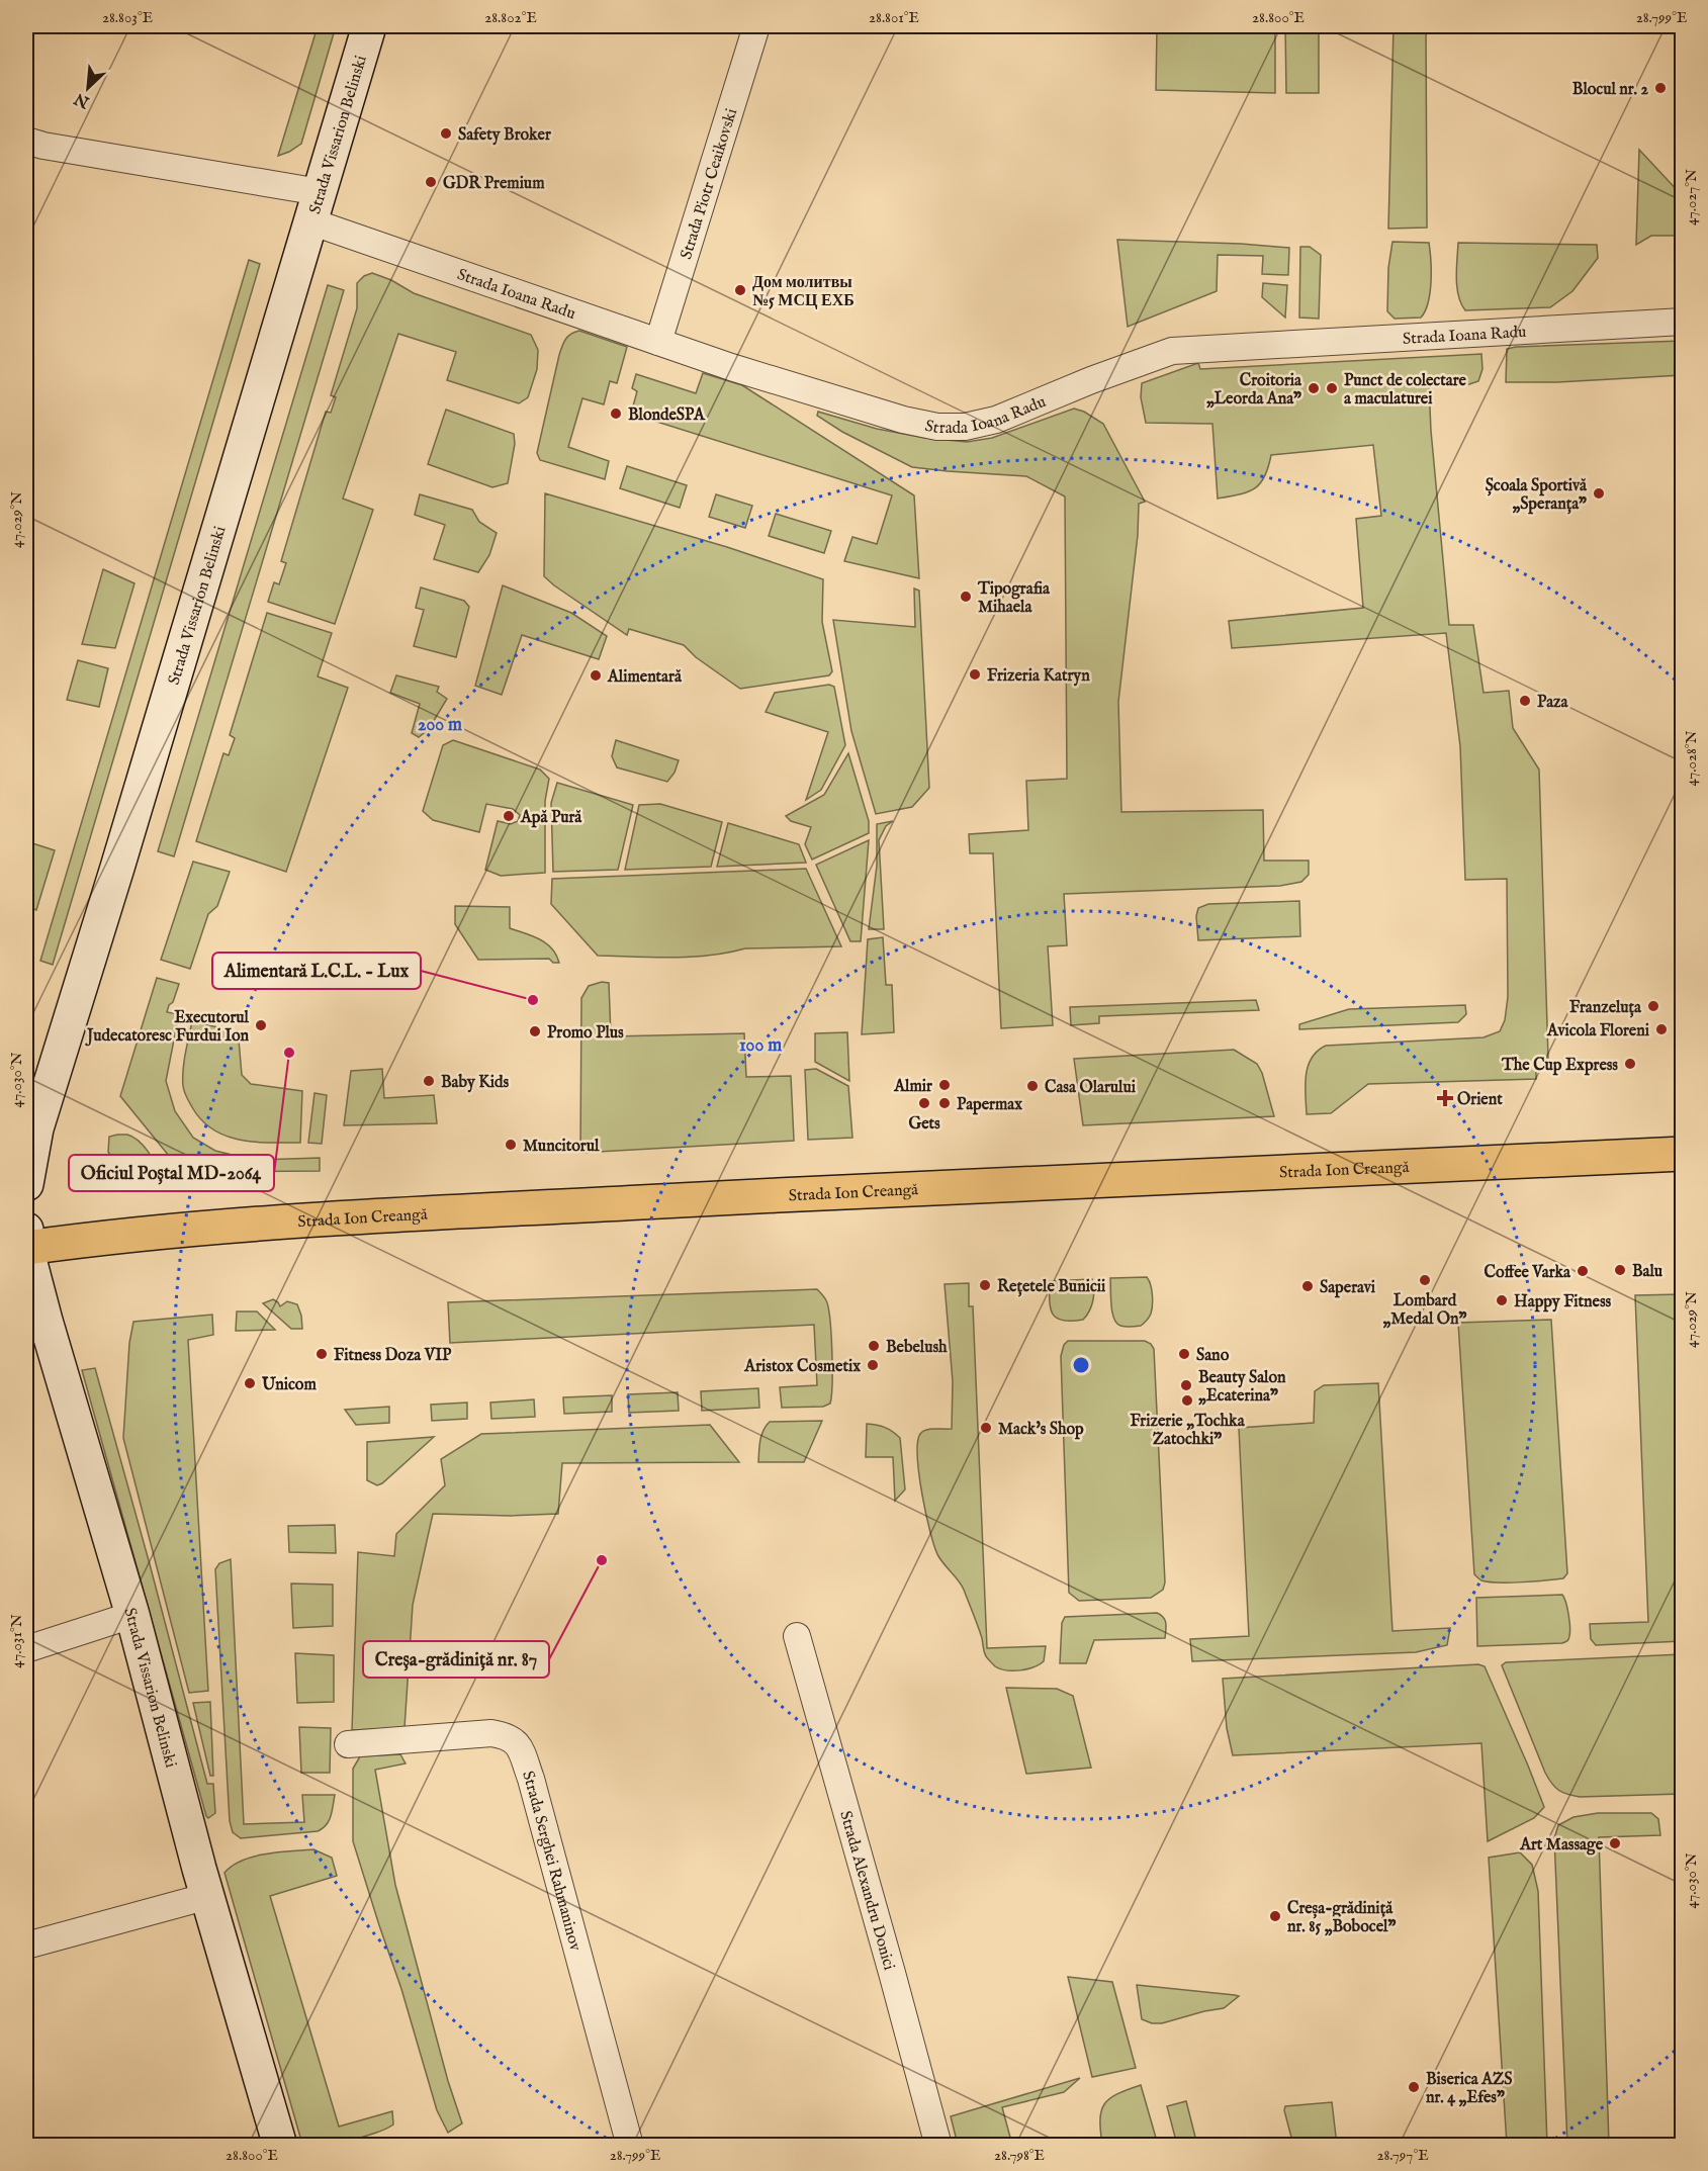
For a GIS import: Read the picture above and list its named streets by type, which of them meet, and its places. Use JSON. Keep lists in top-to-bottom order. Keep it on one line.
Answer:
{"streets":{"main road":["Strada Vissarion Belinski","Strada Ion Creangă"],"street":["Strada Piotr Ceaikovski","Strada Ioana Radu","Strada Serghei Rahmaninov","Strada Alexandru Donici"]},"crossings":[["Strada Vissarion Belinski","Strada Ioana Radu"],["Strada Vissarion Belinski","Strada Ion Creangă"],["Strada Piotr Ceaikovski","Strada Ioana Radu"]],"places":{"other":["Blocul nr. 2","Safety Broker","GDR Premium","Дом молитвы №5 МСЦ ЕХБ","Croitoria „Leorda Ana”","Punct de colectare a maculaturei","BlondeSPA","Școala Sportivă „Speranța”","Tipografia Mihaela","Frizeria Katryn","Alimentară","Paza","Apă Pură","Alimentară L.C.L. - Lux","Franzeluța","Executorul Judecatoresc Furdui Ion","Avicola Floreni","Promo Plus","Oficiul Poștal MD-2064","The Cup Express","Baby Kids","Almir","Casa Olarului","Gets","Papermax","Muncitorul","Balu","Coffee Varka","Lombard „Medal On”","Rețetele Bunicii","Saperavi","Happy Fitness","Bebelush","Fitness Doza VIP","Sano","Aristox Cosmetix","Unicom","Beauty Salon „Ecaterina”","Frizerie „Tochka Zatochki”","Mack's Shop","Creșa-grădiniță nr. 87","Art Massage","Creșa-grădiniță nr. 85 „Bobocel”","Biserica AZS nr. 4 „Efes”"],"health":["Orient"]},"north":"bottom left","coordinates":["28.803°E","28.802°E","28.801°E","28.800°E","28.799°E","47.027°N","47.029°N","47.028°N","47.030°N","47.031°N","28.798°E","28.797°E"],"rings":["200 m","100 m"]}
